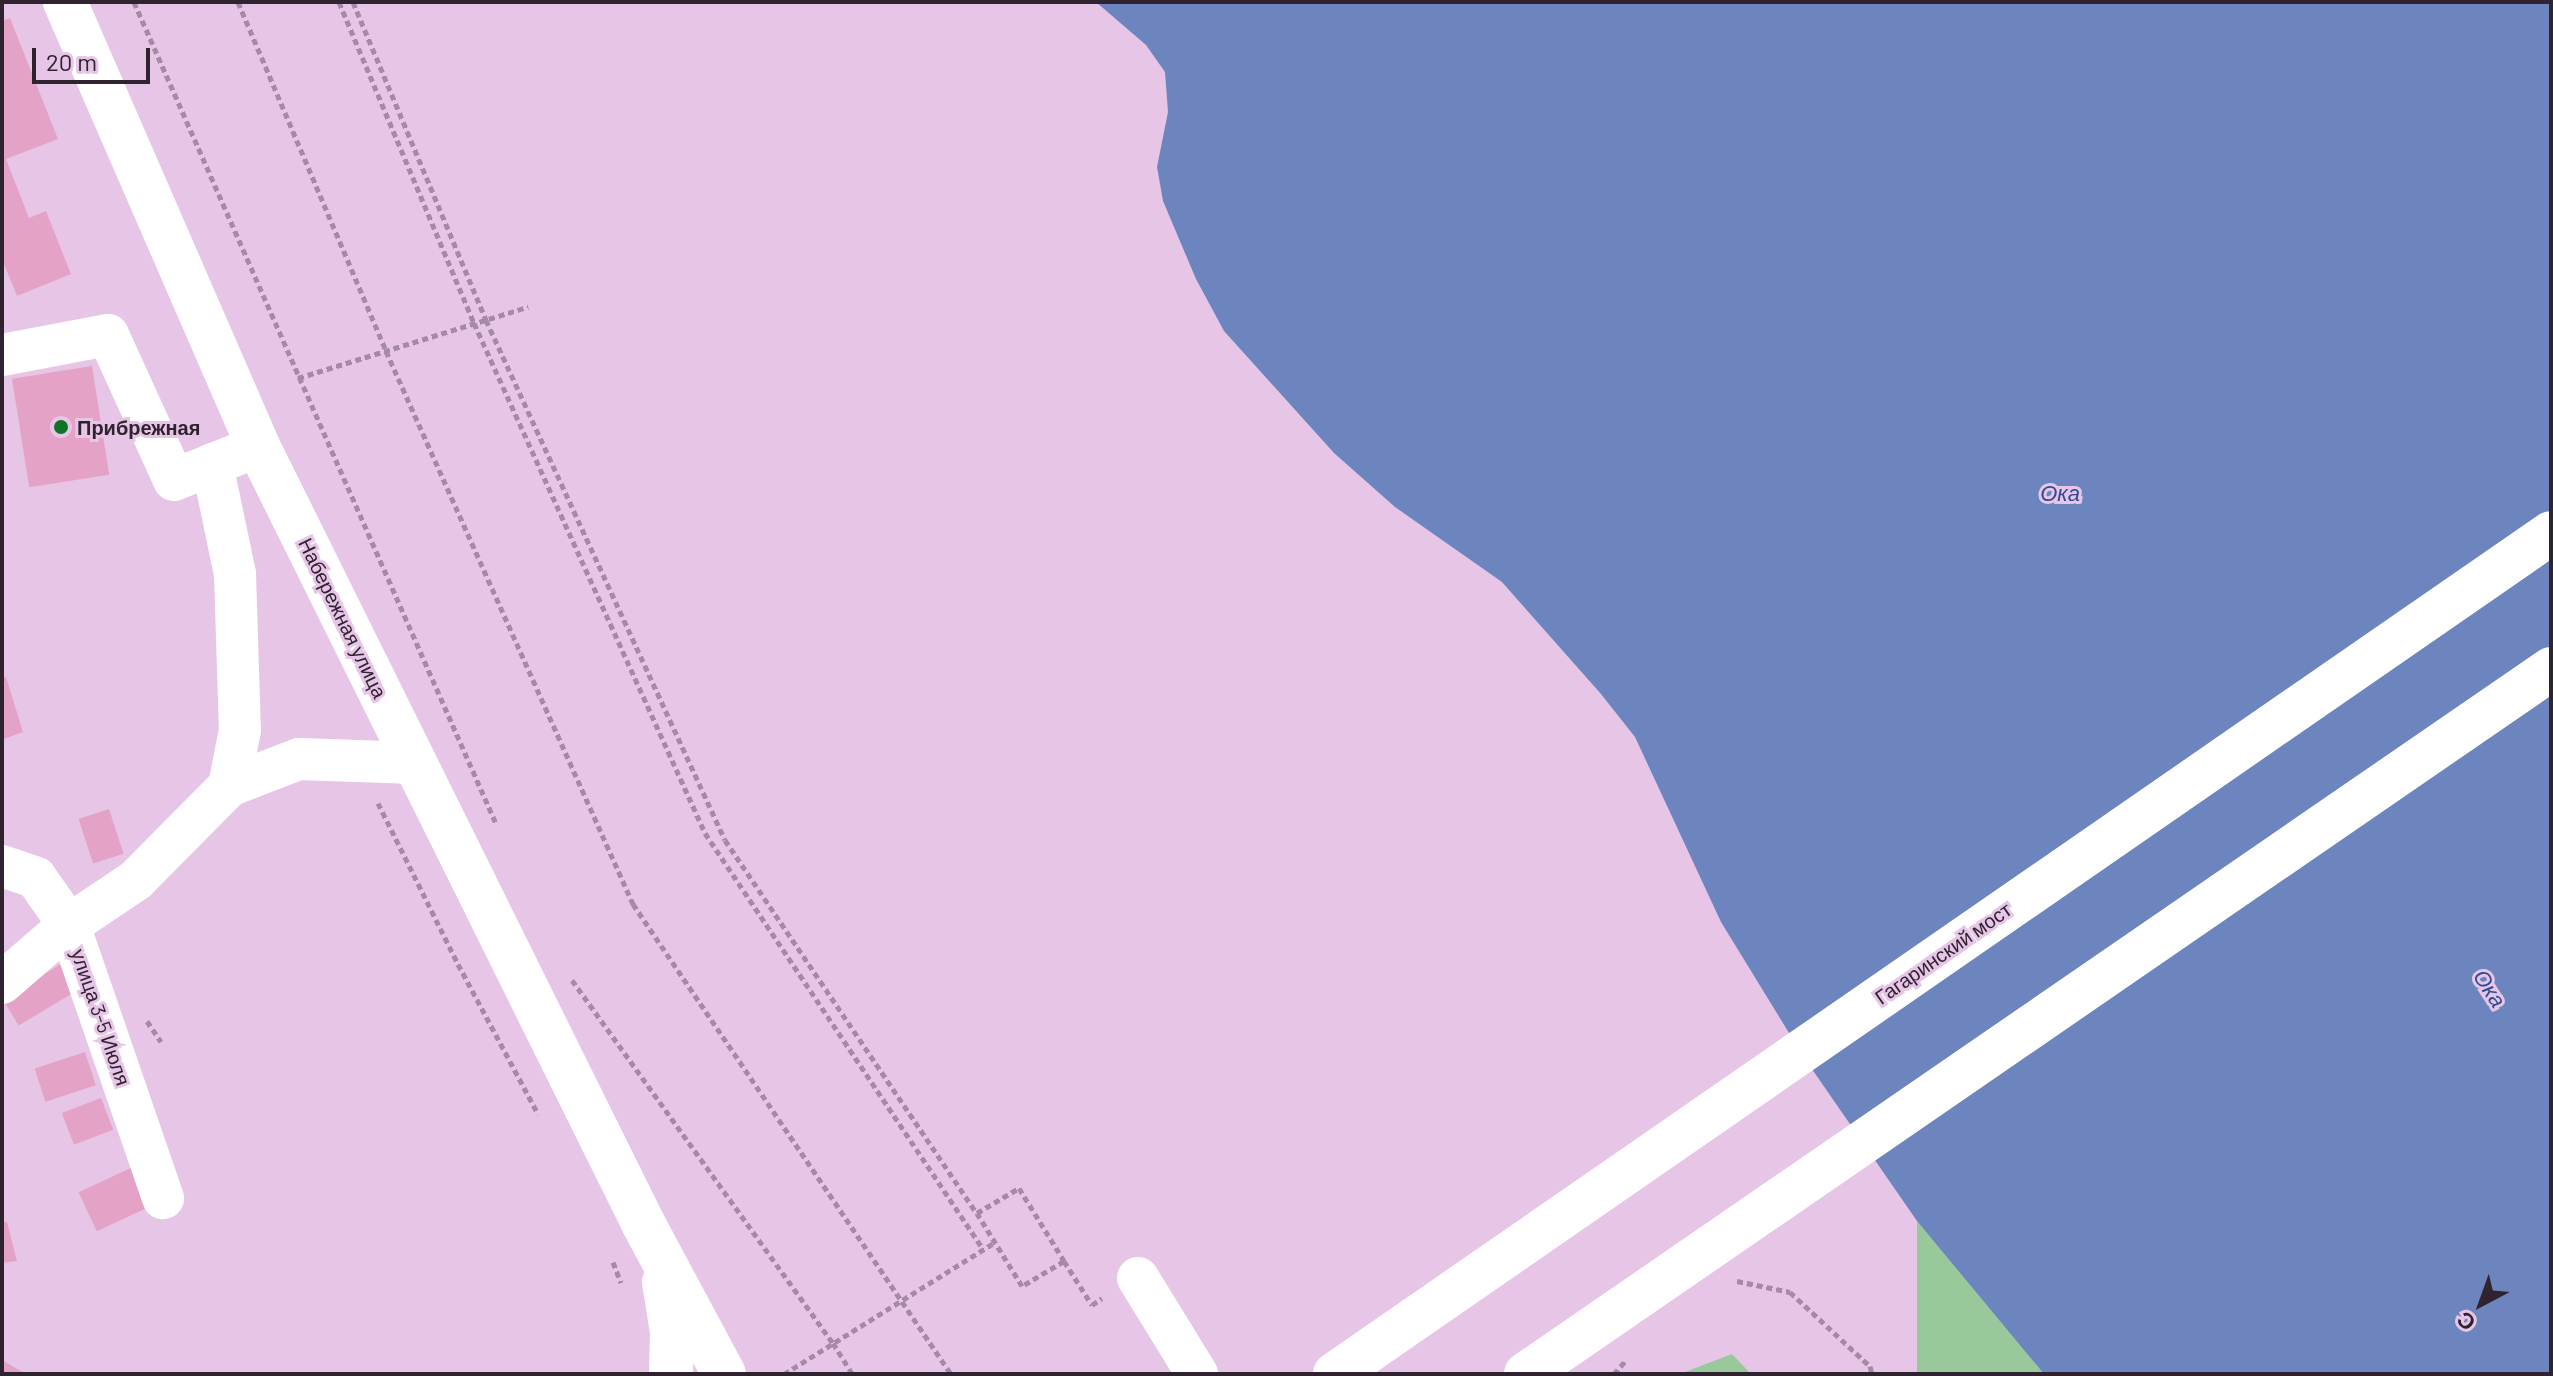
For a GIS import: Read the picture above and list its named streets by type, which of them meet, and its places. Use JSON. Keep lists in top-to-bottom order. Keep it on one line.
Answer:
{"streets":{"main road":["Набережная улица","Гагаринский мост"],"street":["улица 3-5 Июля"]},"water":["Ока"],"places":["Прибрежная"],"scale_bar":"20 m","north":"bottom left"}
